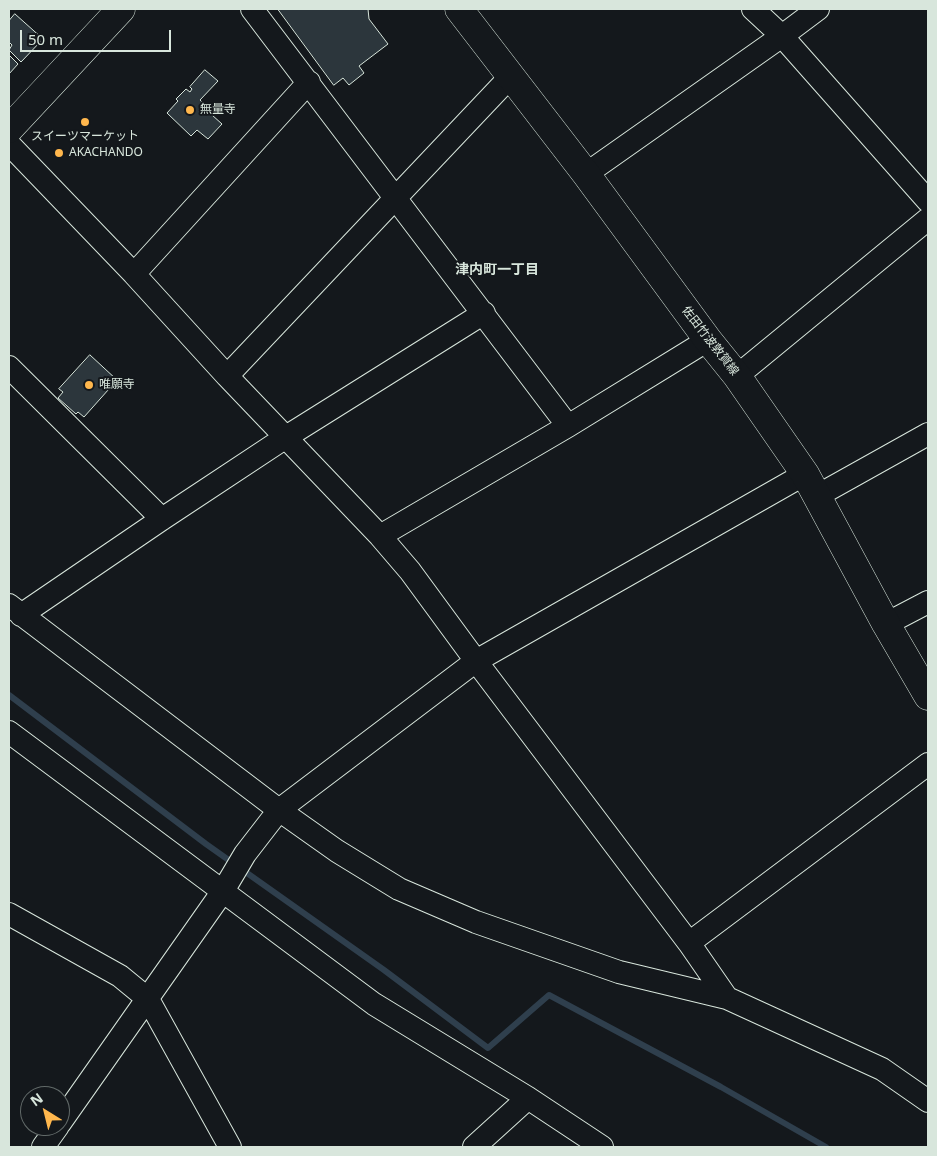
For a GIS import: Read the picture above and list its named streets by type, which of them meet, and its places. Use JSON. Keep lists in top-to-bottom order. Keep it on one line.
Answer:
{"streets":{"main road":["佐田竹波敦賀線"]},"districts":["津内町一丁目"],"places":["無量寺","スイーツマーケット","AKACHANDO","唯願寺"],"scale_bar":"50 m","north":"top left"}
